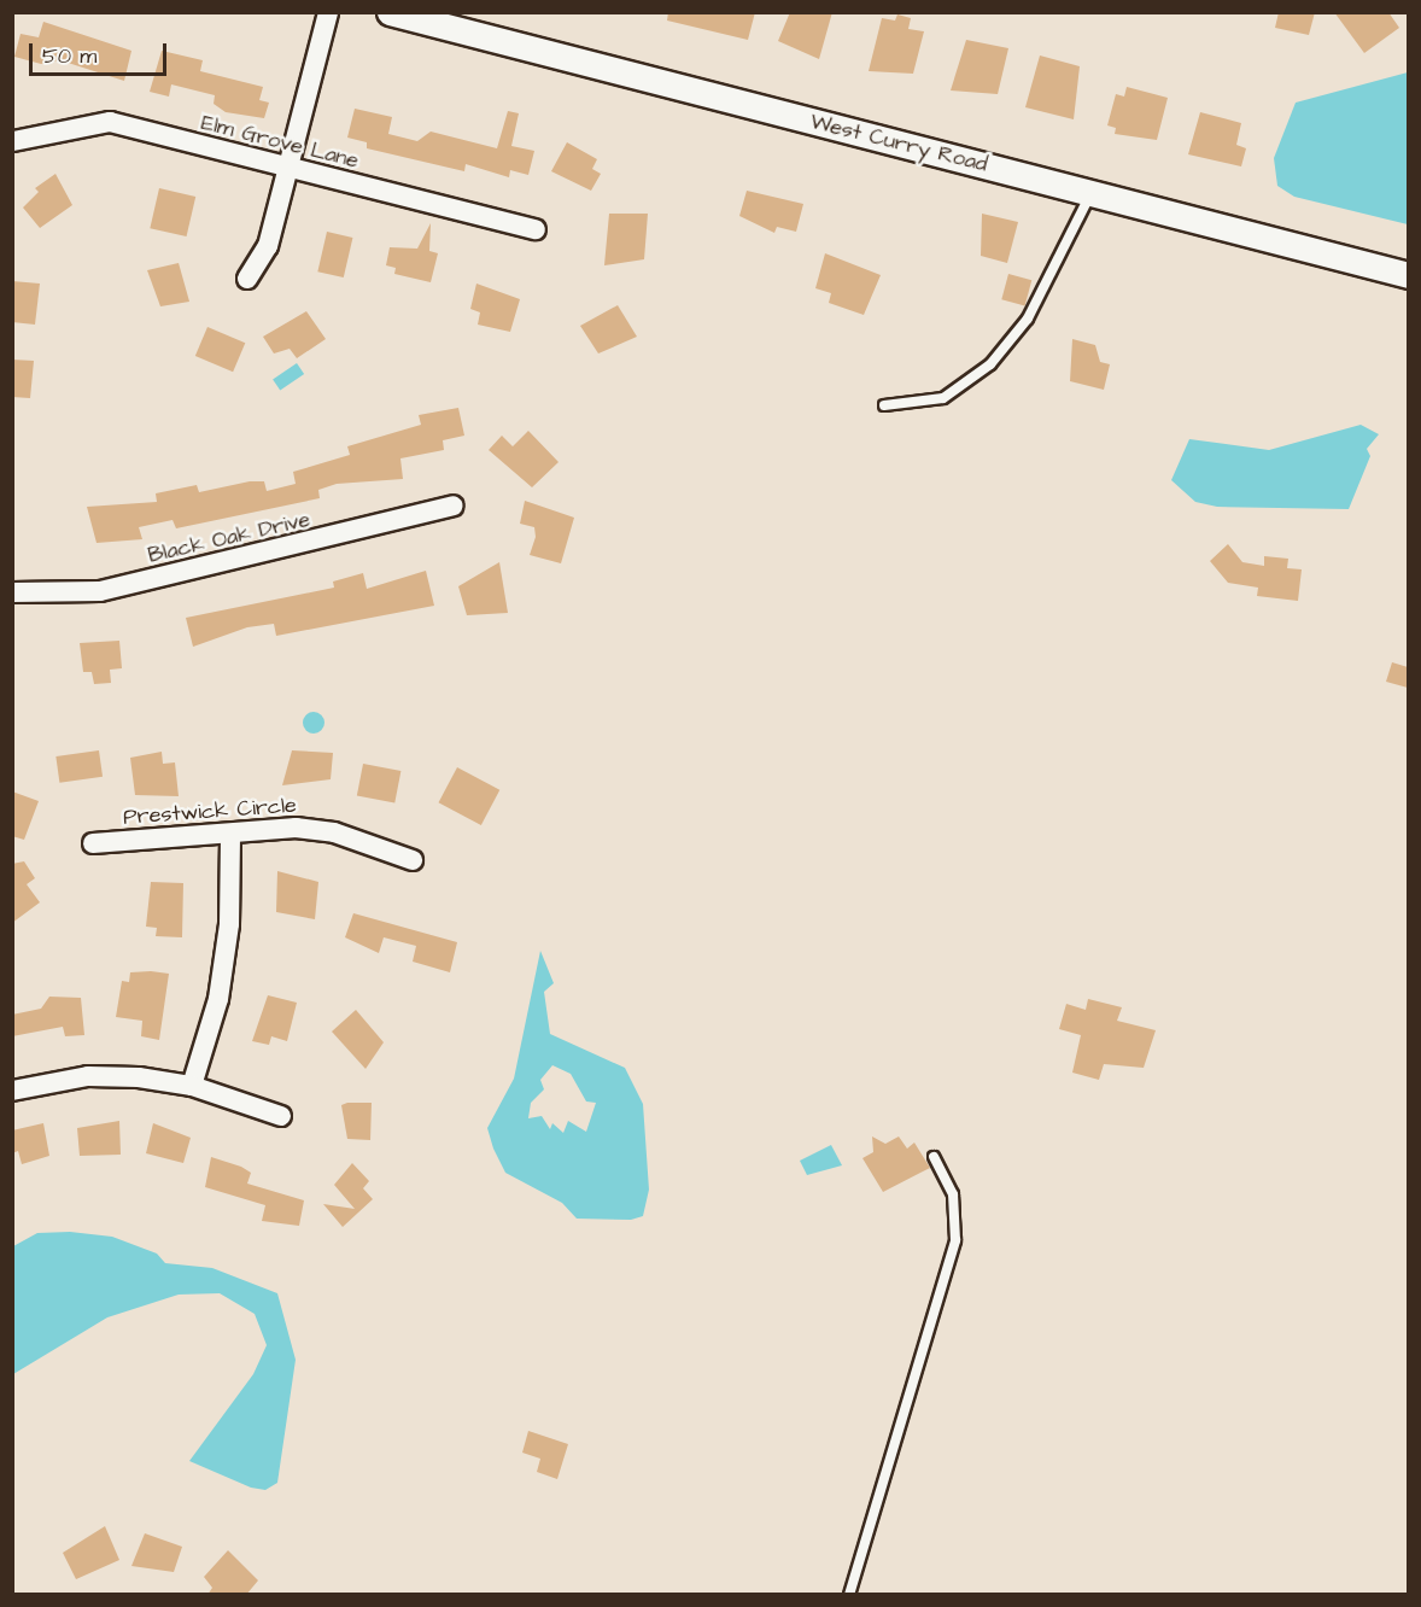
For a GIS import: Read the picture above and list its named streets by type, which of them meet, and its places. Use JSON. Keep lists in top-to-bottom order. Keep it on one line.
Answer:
{"streets":{"street":["Elm Grove Lane","West Curry Road","Black Oak Drive","Prestwick Circle"]},"scale_bar":"50 m"}
